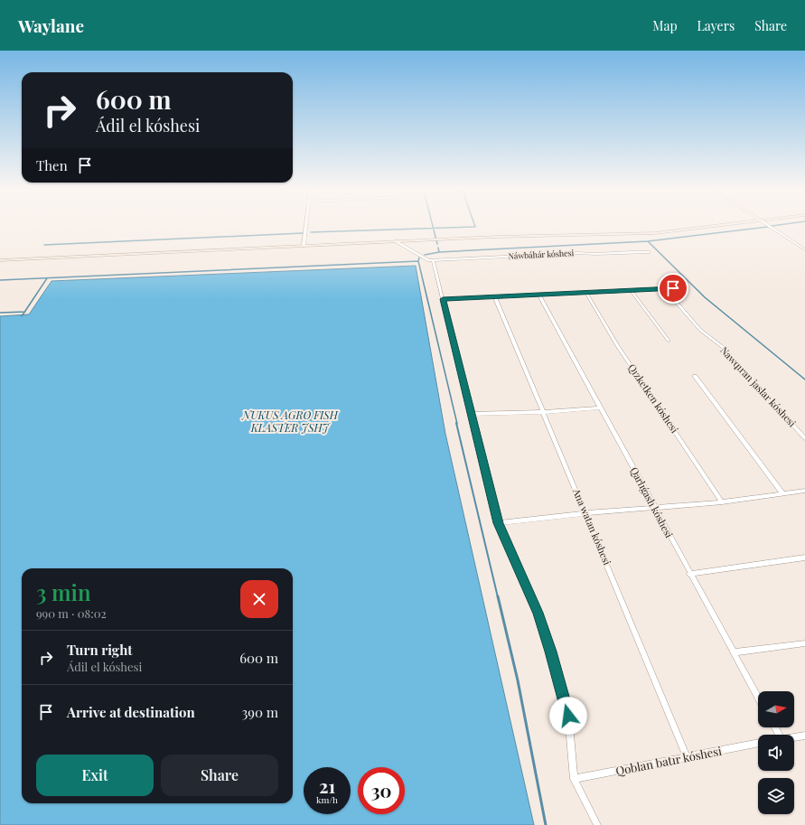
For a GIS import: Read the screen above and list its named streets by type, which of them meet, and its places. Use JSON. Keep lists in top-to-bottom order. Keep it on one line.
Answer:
{"streets":{"street":["Náwbáhár kóshesi","Nawqıran jaslar kóshesi","Qızketken kóshesi","Qarlıǵash kóshesi","Ana watan kóshesi","Qoblan batır kóshesi"]},"crossings":[["Ana watan kóshesi","Qoblan batır kóshesi"]],"water":["NUKUS AGRO FISH KLASTER JSHJ"],"north":"right","page":{"header":"Waylane","nav":["Map","Layers","Share"],"turn":["600 m","Ádil el kóshesi"],"then":"Then","heading":["3 min","990 m · 08:02"],"list":[{"name":"Turn right","note":"Ádil el kóshesi","value":"600 m"},{"name":"Arrive at destination","value":"390 m"}],"buttons":["Exit","Share"],"speed":"21 km/h","limit":"30"}}
